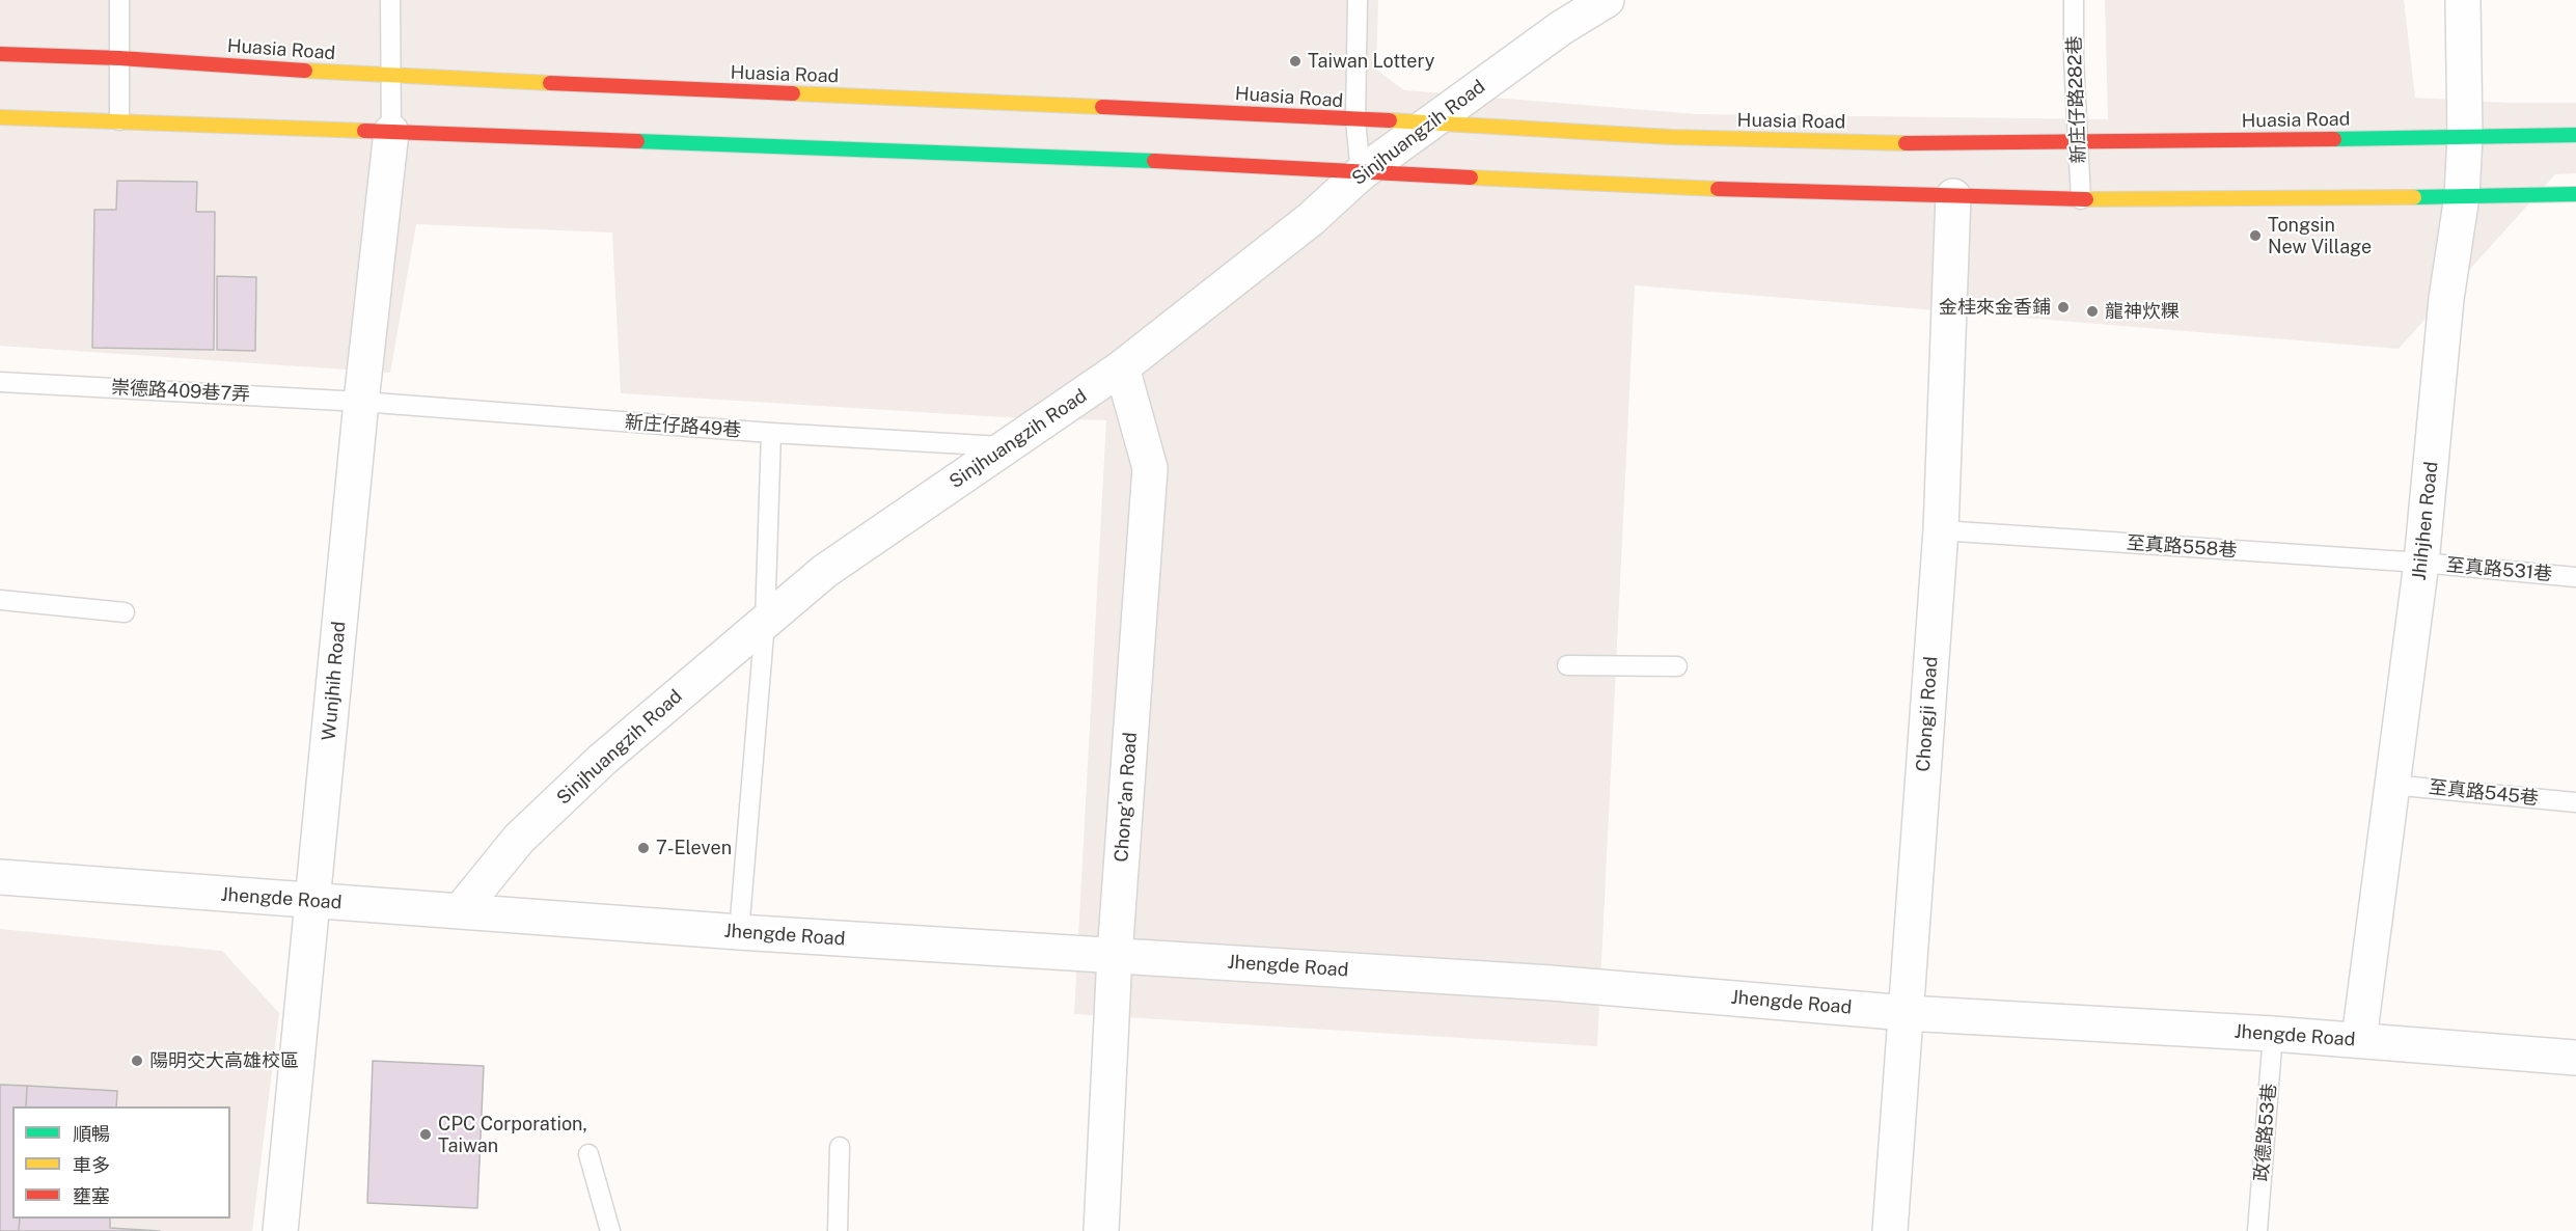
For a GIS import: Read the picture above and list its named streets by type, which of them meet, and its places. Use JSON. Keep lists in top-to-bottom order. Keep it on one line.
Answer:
{"streets":{"street":["Huasia Road","Sinjhuangzih Road","Jhihjhen Road","Wunjhih Road","Chongji Road","Chong'an Road","Jhengde Road"],"lane":["新庄仔路282巷","崇德路409巷7弄","新庄仔路49巷","至真路558巷","至真路531巷","至真路545巷","政德路53巷"]},"crossings":[["Huasia Road","新庄仔路282巷"],["Huasia Road","Sinjhuangzih Road"],["Huasia Road","Jhihjhen Road"],["Sinjhuangzih Road","新庄仔路49巷"],["Sinjhuangzih Road","Chong'an Road"],["Sinjhuangzih Road","Jhengde Road"],["崇德路409巷7弄","新庄仔路49巷"],["崇德路409巷7弄","Wunjhih Road"],["新庄仔路49巷","Wunjhih Road"],["Jhihjhen Road","至真路558巷"],["Jhihjhen Road","至真路531巷"],["Jhihjhen Road","至真路545巷"],["Jhihjhen Road","Jhengde Road"],["至真路558巷","至真路531巷"],["至真路558巷","Chongji Road"],["Wunjhih Road","Jhengde Road"],["Chongji Road","Jhengde Road"],["Chong'an Road","Jhengde Road"],["Jhengde Road","政德路53巷"]],"places":["Taiwan Lottery","Tongsin New Village","金桂來金香鋪","龍神炊粿","7-Eleven","陽明交大高雄校區","CPC Corporation, Taiwan"],"legend":["順暢","車多","壅塞"]}
